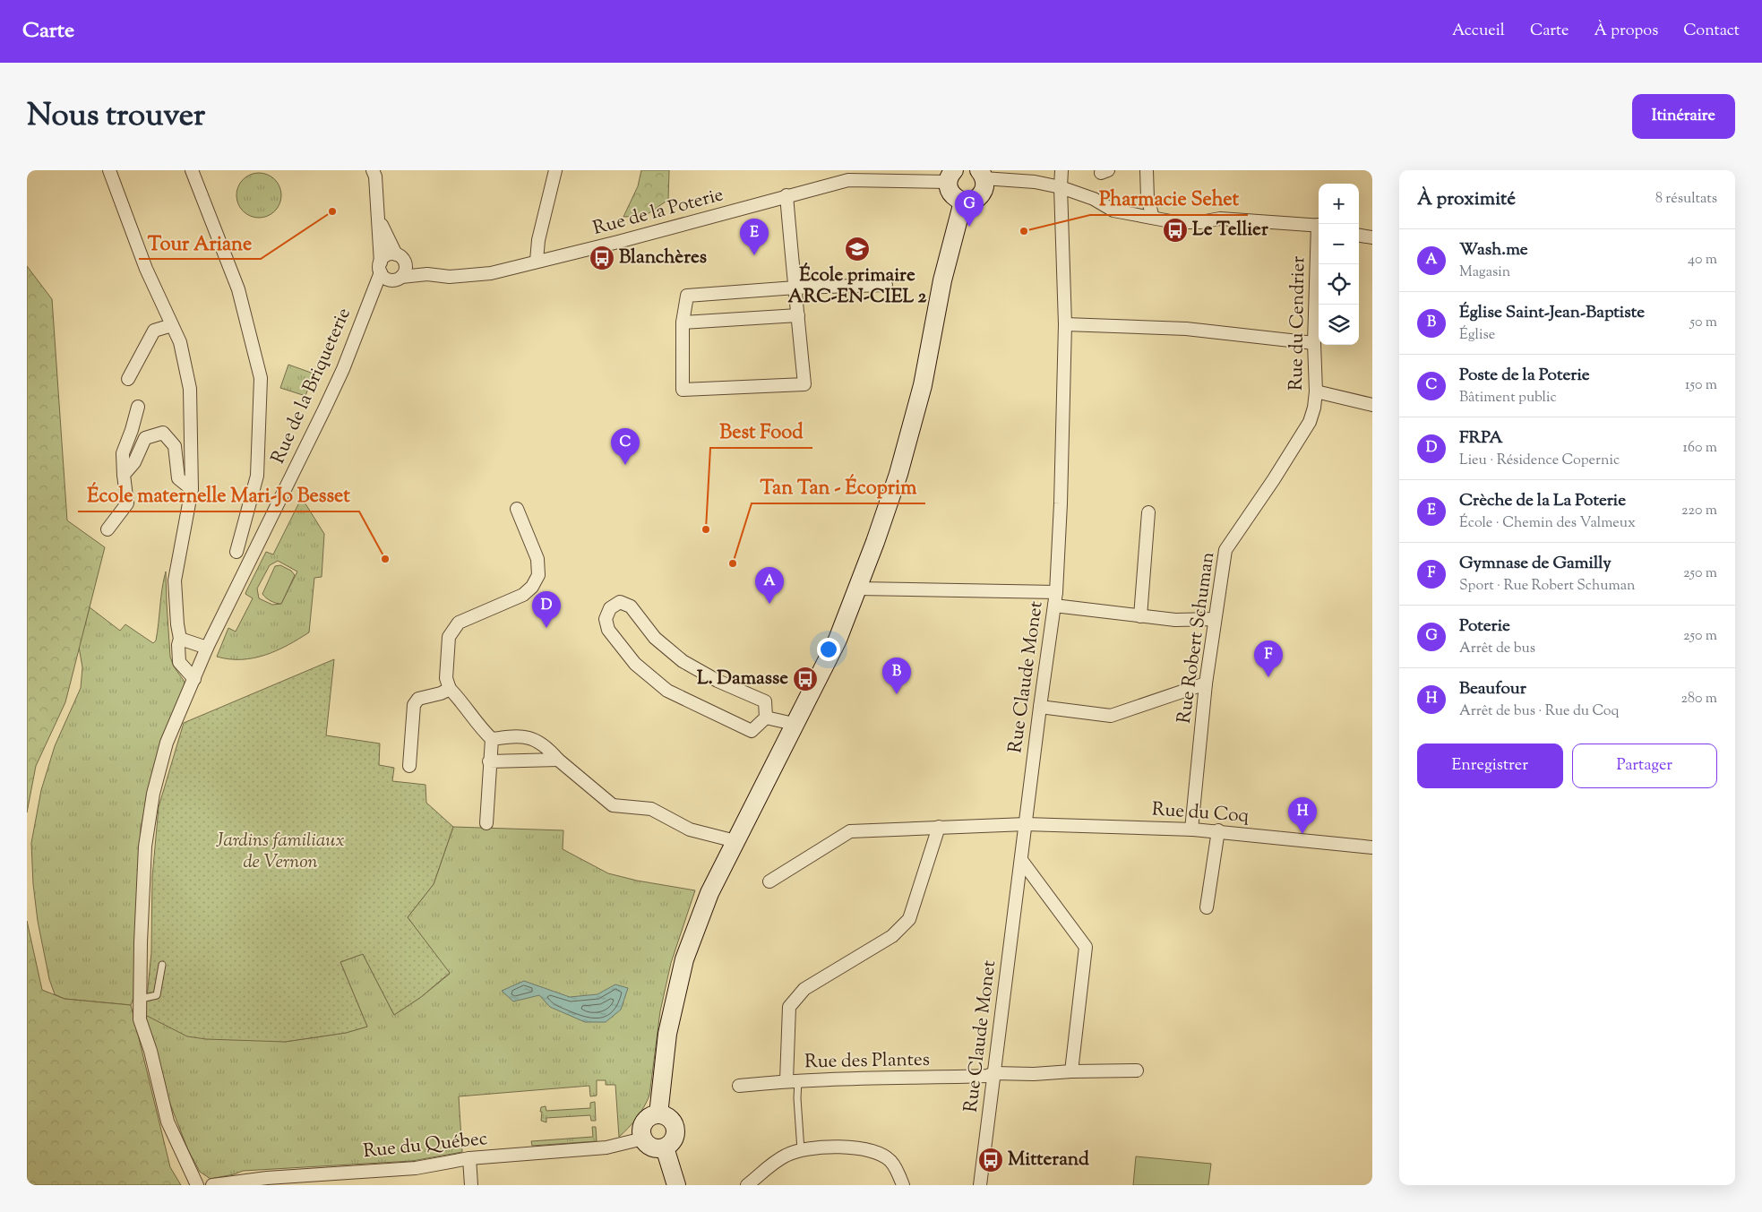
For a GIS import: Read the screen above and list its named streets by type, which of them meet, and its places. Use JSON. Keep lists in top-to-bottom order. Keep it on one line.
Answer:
{"streets":{"street":["Rue de la Poterie","Rue du Cendrier","Rue de la Briqueterie","Rue Robert Schuman","Rue Claude Monet","Rue du Coq","Rue des Plantes","Rue du Québec"]},"crossings":[["Rue du Cendrier","Rue Robert Schuman"],["Rue Robert Schuman","Rue du Coq"],["Rue Claude Monet","Rue du Coq"],["Rue Claude Monet","Rue des Plantes"]],"parks":["Jardins familiaux de Vernon"],"places":{"other":["Tour Ariane","Pharmacie Sehet","Best Food","École maternelle Mari-Jo Besset","Tan Tan - Écoprim"],"bus stop":["Le Tellier","Blanchères","L. Damasse","Mitterand"],"school or university":["École primaire ARC-EN-CIEL 2"]},"page":{"header":"Carte","nav":["Accueil","Carte","À propos","Contact"],"title":"Nous trouver","buttons":["Itinéraire",["Enregistrer","Partager"]],"heading":["À proximité","8 résultats"],"map_buttons":["+","−"],"pins":["G","E","C","A","D","F","B","H"],"list":[{"mark":"A","name":"Wash.me","note":"Magasin","value":"40 m"},{"mark":"B","name":"Église Saint-Jean-Baptiste","note":"Église","value":"50 m"},{"mark":"C","name":"Poste de la Poterie","note":"Bâtiment public","value":"150 m"},{"mark":"D","name":"FRPA","note":"Lieu · Résidence Copernic","value":"160 m"},{"mark":"E","name":"Crèche de la La Poterie","note":"École · Chemin des Valmeux","value":"220 m"},{"mark":"F","name":"Gymnase de Gamilly","note":"Sport · Rue Robert Schuman","value":"250 m"},{"mark":"G","name":"Poterie","note":"Arrêt de bus","value":"250 m"},{"mark":"H","name":"Beaufour","note":"Arrêt de bus · Rue du Coq","value":"280 m"}]}}
